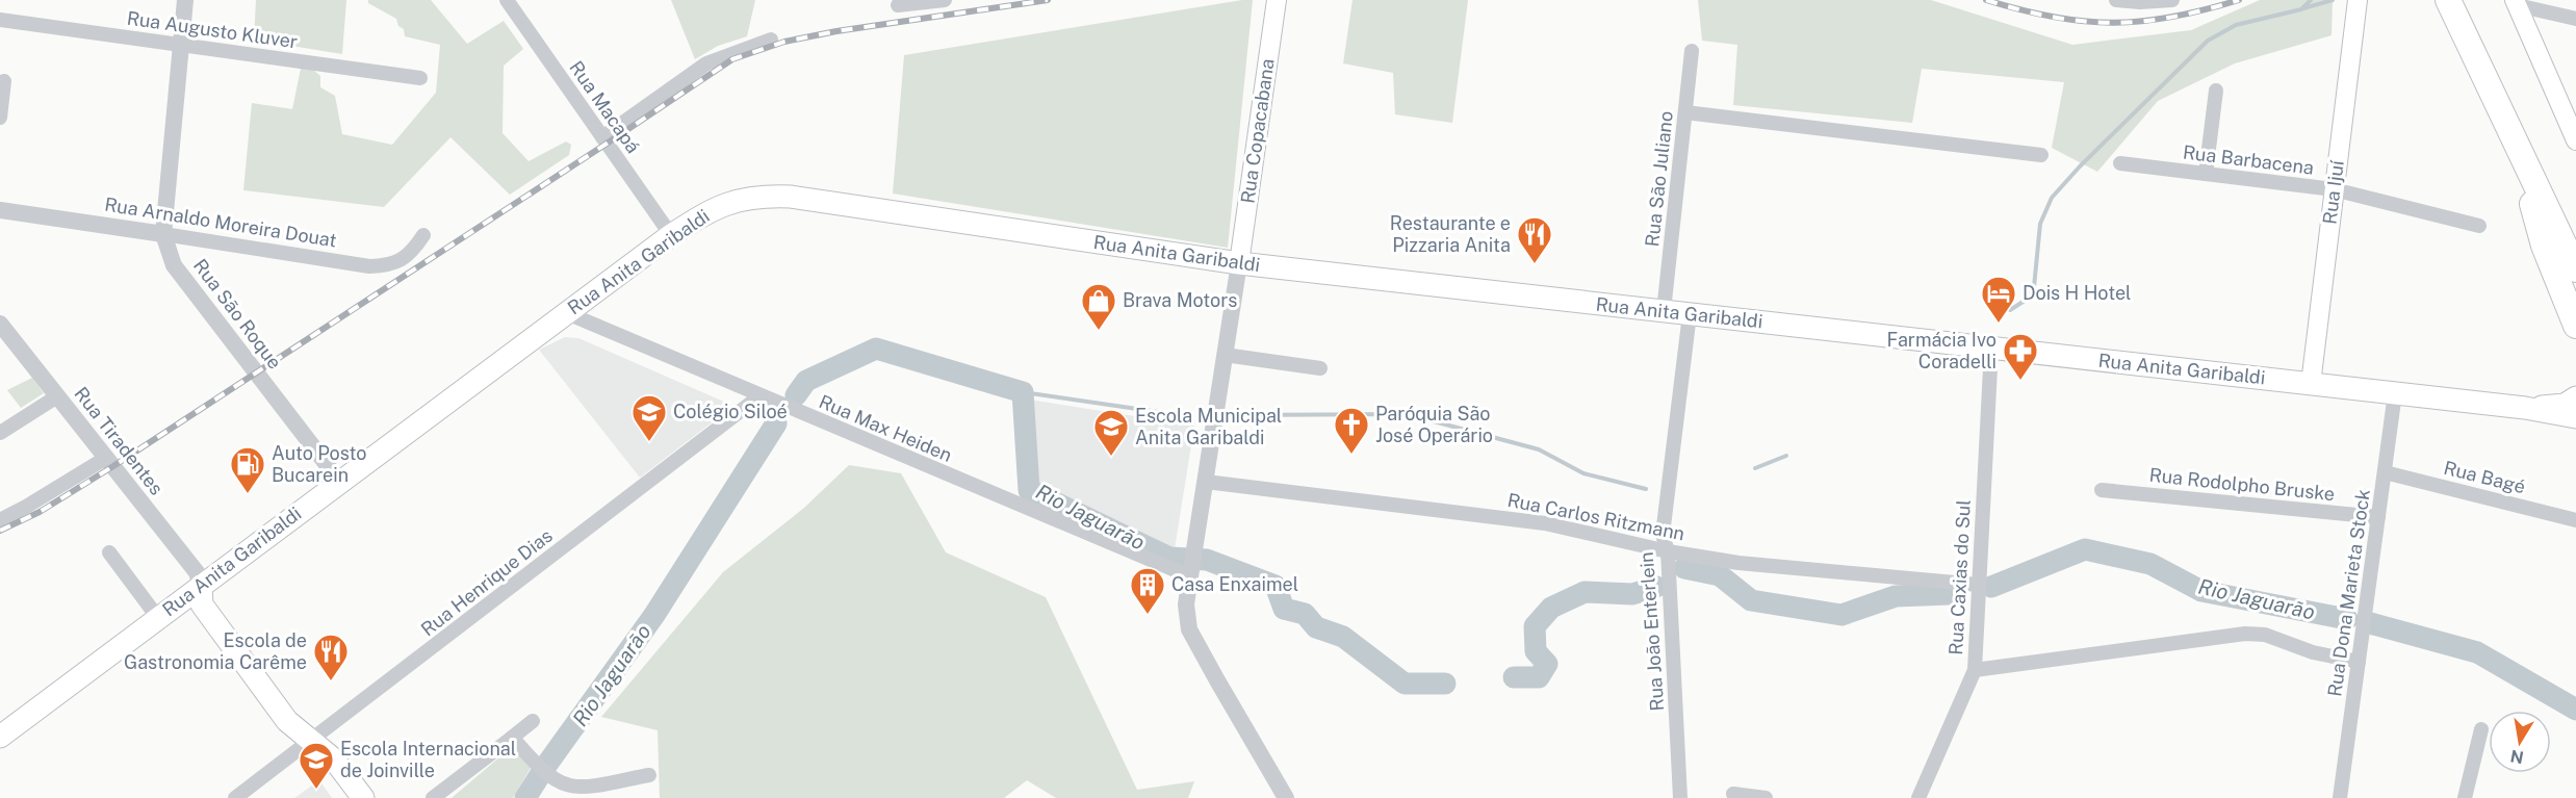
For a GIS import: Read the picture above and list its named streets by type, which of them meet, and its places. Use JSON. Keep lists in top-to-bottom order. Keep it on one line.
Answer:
{"streets":{"main road":["Rua Copacabana","Rua Ijuí","Rua Anita Garibaldi"],"street":["Rua Augusto Kluver","Rua Macapá","Rua Barbacena","Rua São Juliano","Rua Arnaldo Moreira Douat","Rua São Roque","Rua Max Heiden","Rua Tiradentes","Rua Bagé","Rua Rodolpho Bruske","Rua Carlos Ritzmann","Rua Caxias do Sul","Rua Henrique Dias","Rua Dona Marieta Stock","Rua João Enterlein"]},"crossings":[["Rua Augusto Kluver","Rua São Roque"],["Rua Macapá","Rua Anita Garibaldi"],["Rua Copacabana","Rua Anita Garibaldi"],["Rua Barbacena","Rua Ijuí"],["Rua São Juliano","Rua Anita Garibaldi"],["Rua Ijuí","Rua Anita Garibaldi"],["Rua Arnaldo Moreira Douat","Rua São Roque"],["Rua Anita Garibaldi","Rua São Roque"],["Rua Anita Garibaldi","Rua Max Heiden"],["Rua Anita Garibaldi","Rua Tiradentes"],["Rua Anita Garibaldi","Rua Caxias do Sul"],["Rua Anita Garibaldi","Rua Dona Marieta Stock"],["Rua Anita Garibaldi","Rua João Enterlein"],["Rua Max Heiden","Rua Henrique Dias"],["Rua Bagé","Rua Dona Marieta Stock"],["Rua Rodolpho Bruske","Rua Dona Marieta Stock"],["Rua Carlos Ritzmann","Rua Caxias do Sul"],["Rua Carlos Ritzmann","Rua João Enterlein"]],"water":["Rio Jaguarão"],"places":{"restaurant":["Restaurante e Pizzaria Anita","Escola de Gastronomia Carême"],"hotel":["Dois H Hotel"],"shop":["Brava Motors"],"pharmacy":["Farmácia Ivo Coradelli"],"school or university":["Colégio Siloé","Escola Municipal Anita Garibaldi","Escola Internacional de Joinville"],"church":["Paróquia São José Operário"],"fuel station":["Auto Posto Bucarein"],"building":["Casa Enxaimel"]},"north":"bottom"}
